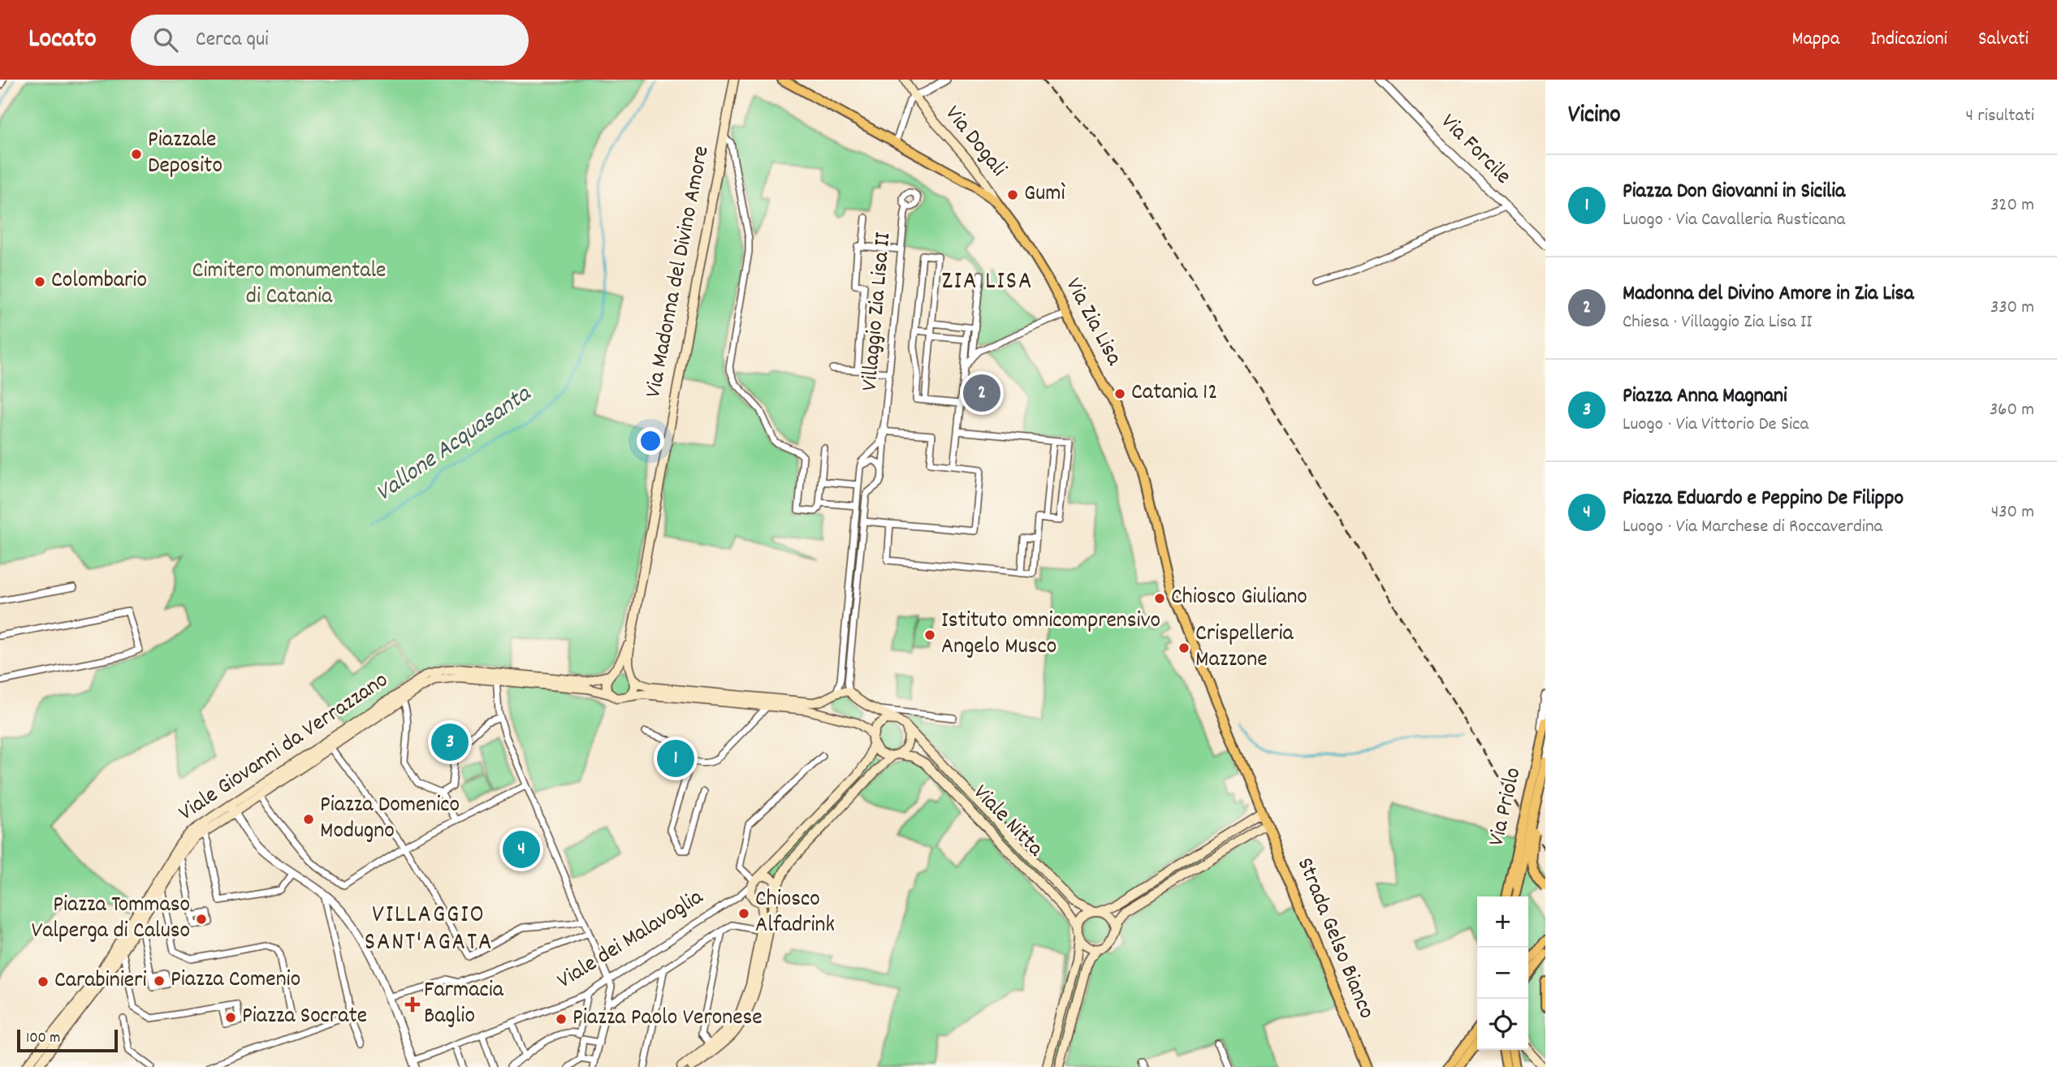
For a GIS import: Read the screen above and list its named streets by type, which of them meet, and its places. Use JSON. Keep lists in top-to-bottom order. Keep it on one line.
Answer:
{"streets":{"main road":["Via Dogali","Via Madonna del Divino Amore","Via Zia Lisa","Viale Giovanni da Verrazzano","Via Priolo","Viale Nitta","Strada Gelso Bianco"],"street":["Via Forcile","Villaggio Zia Lisa II","Viale dei Malavoglia"]},"crossings":[["Via Dogali","Via Zia Lisa"],["Via Zia Lisa","Strada Gelso Bianco"]],"districts":["ZIA LISA","VILLAGGIO SANT'AGATA"],"water":["Vallone Acquasanta"],"parks":["Cimitero monumentale di Catania"],"places":{"other":["Piazzale Deposito","Gumì","Colombario","Catania 12","Chiosco Giuliano","Istituto omnicomprensivo Angelo Musco","Crispelleria Mazzone","Piazza Domenico Modugno","Chiosco Alfadrink","Piazza Tommaso Valperga di Caluso","Piazza Comenio","Carabinieri","Piazza Socrate","Piazza Paolo Veronese"],"health":["Farmacia Baglio"]},"scale_bar":"100 m","page":{"header":"Locato","search":"Cerca qui","nav":["Mappa","Indicazioni","Salvati"],"heading":["Vicino","4 risultati"],"list":[{"mark":"1","name":"Piazza Don Giovanni in Sicilia","note":"Luogo · Via Cavalleria Rusticana","value":"320 m"},{"mark":"2","name":"Madonna del Divino Amore in Zia Lisa","note":"Chiesa · Villaggio Zia Lisa II","value":"330 m"},{"mark":"3","name":"Piazza Anna Magnani","note":"Luogo · Via Vittorio De Sica","value":"360 m"},{"mark":"4","name":"Piazza Eduardo e Peppino De Filippo","note":"Luogo · Via Marchese di Roccaverdina","value":"430 m"}],"pins":["2","3","1","4"],"map_buttons":["+","−"],"scale":"100 m"}}
